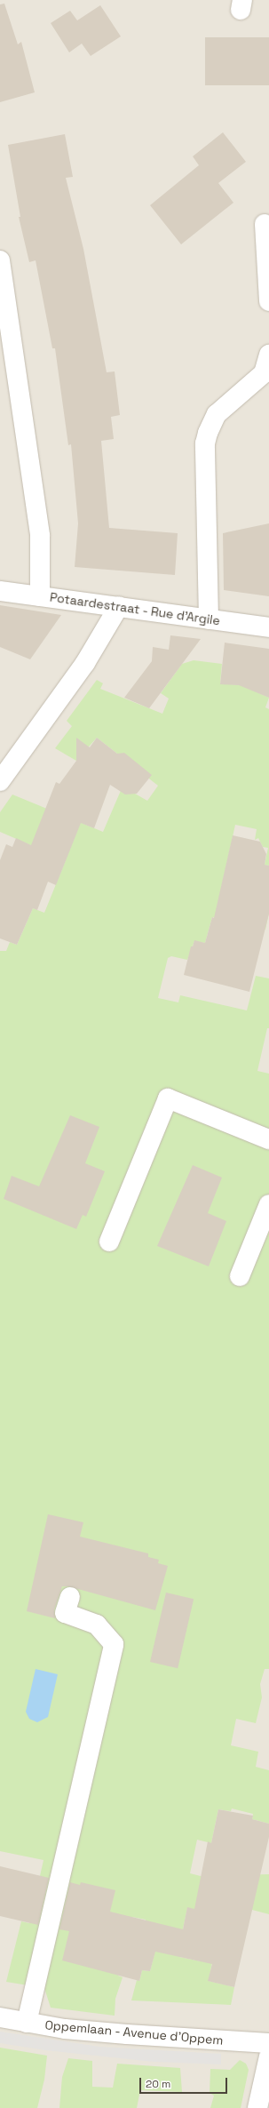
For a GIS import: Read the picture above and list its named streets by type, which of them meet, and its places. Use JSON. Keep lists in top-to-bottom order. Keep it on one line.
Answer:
{"streets":{"street":["Potaardestraat - Rue d'Argile","Oppemlaan - Avenue d'Oppem"]},"scale_bar":"20 m"}
